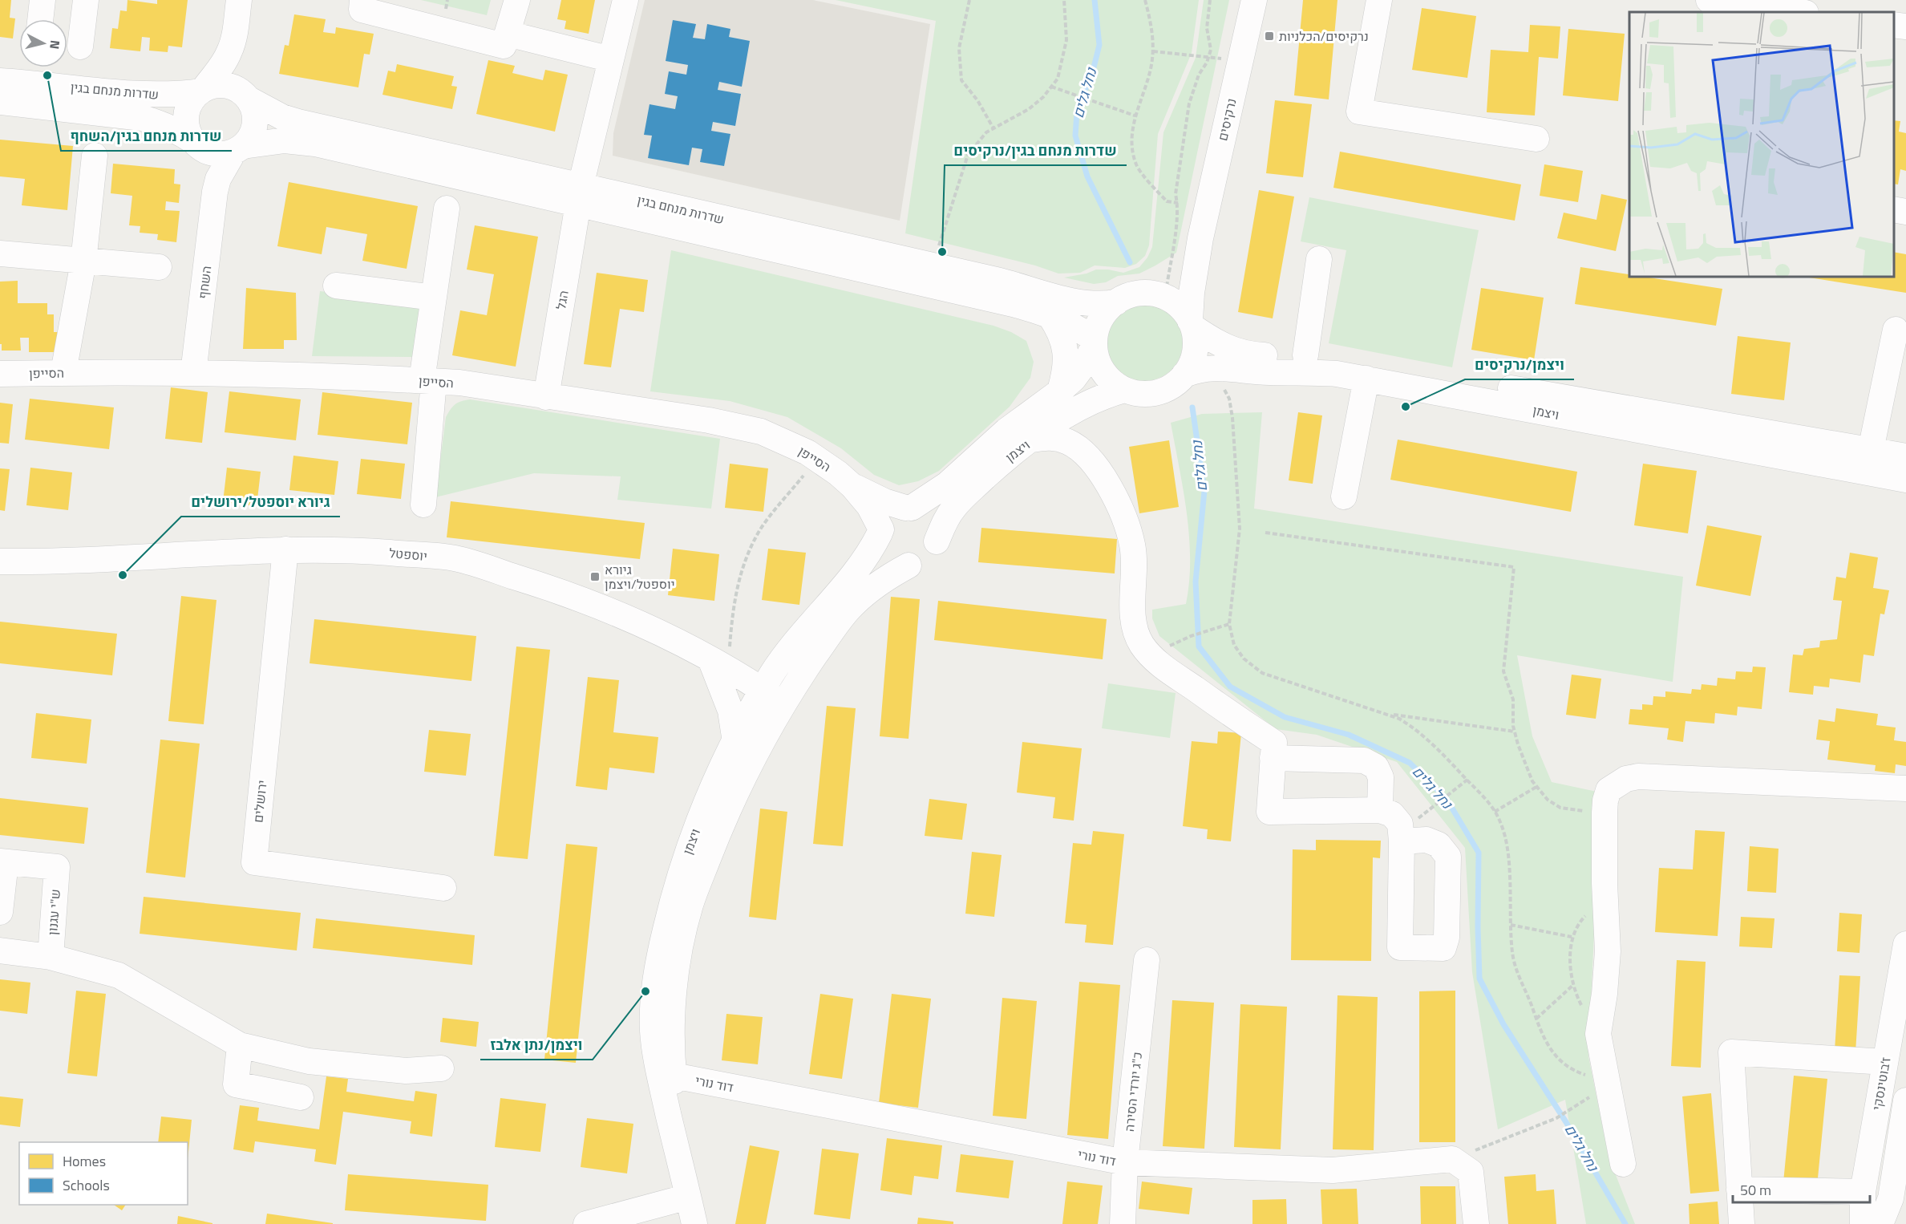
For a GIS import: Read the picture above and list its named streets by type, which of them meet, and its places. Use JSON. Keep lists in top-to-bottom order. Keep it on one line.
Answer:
{"streets":{"street":["שדרות מנחם בגין","נרקיסים","השחף","הגל","הסייפן","ויצמן","יוספטל","ירושלים","ש\"י עגנון","דוד נורי","ז׳בוטינסקי","כ\"ג יורדי הסירה"]},"crossings":[["שדרות מנחם בגין","נרקיסים"],["שדרות מנחם בגין","השחף"],["שדרות מנחם בגין","הגל"],["שדרות מנחם בגין","ויצמן"],["נרקיסים","ויצמן"],["השחף","הסייפן"],["הגל","הסייפן"],["הסייפן","ויצמן"],["ויצמן","יוספטל"],["ויצמן","דוד נורי"],["יוספטל","ירושלים"],["דוד נורי","כ\"ג יורדי הסירה"]],"water":["נחל גלים"],"places":{"transit":["נרקיסים/הכלניות","גיורא יוספטל/ויצמן"],"other":["שדרות מנחם בגין/השחף","שדרות מנחם בגין/נרקיסים","ויצמן/נרקיסים","גיורא יוספטל/ירושלים","ויצמן/נתן אלבז"]},"legend":["Homes","Schools"],"scale_bar":"50 m","north":"right"}
